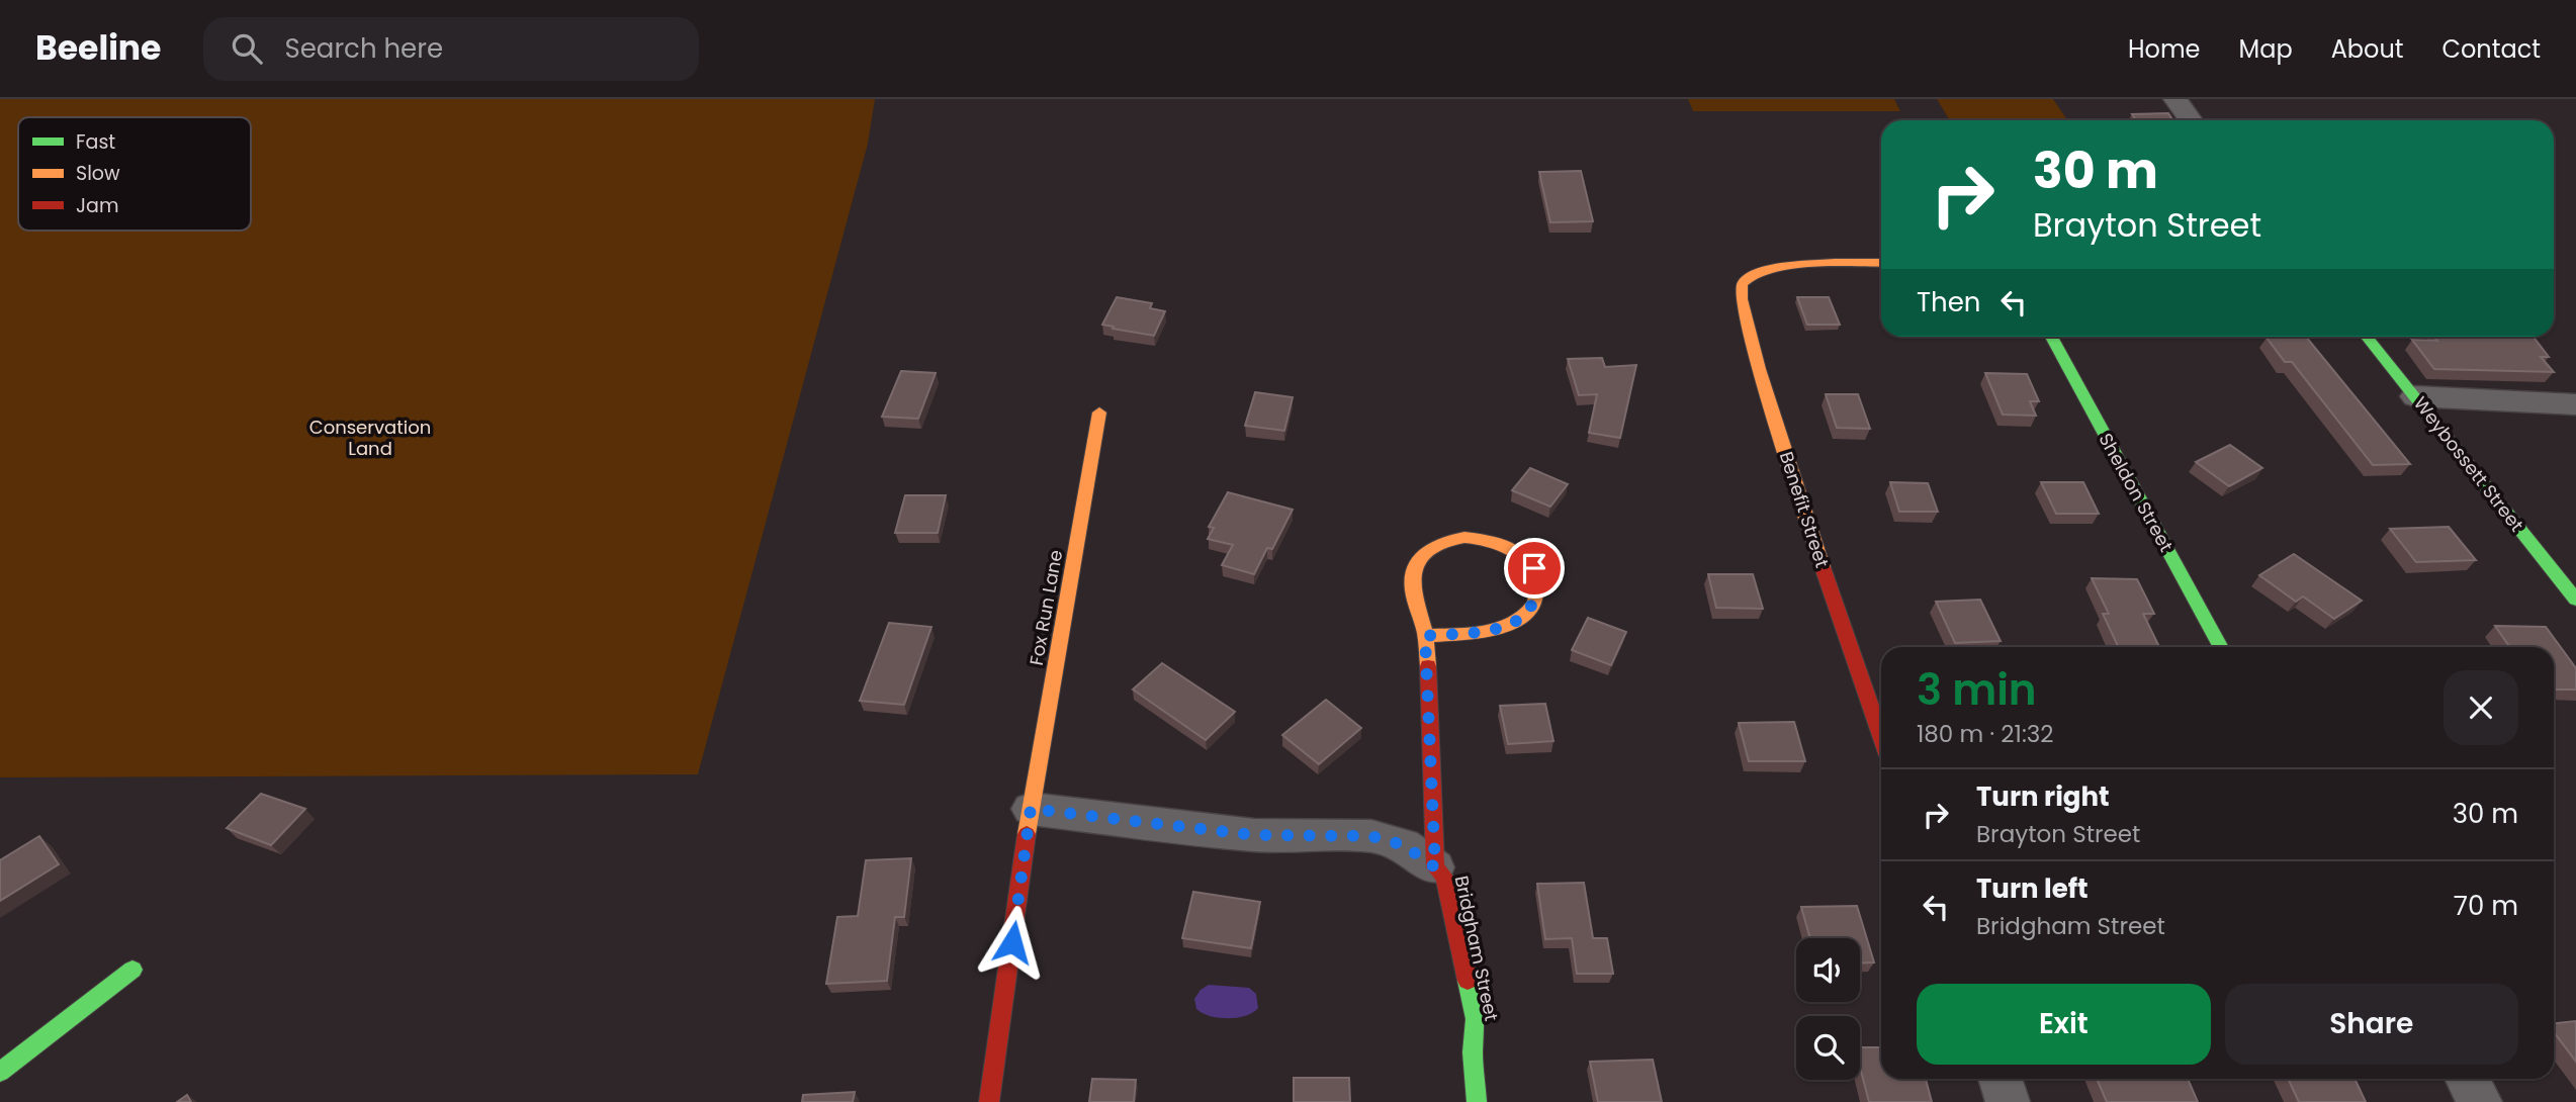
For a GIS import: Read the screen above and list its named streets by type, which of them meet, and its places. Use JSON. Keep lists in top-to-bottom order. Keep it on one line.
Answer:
{"streets":{"street":["Weybossett Street","Sheldon Street","Benefit Street","Fox Run Lane","Bridgham Street"]},"parks":["Conservation Land"],"legend":["Fast","Slow","Jam"],"page":{"header":"Beeline","search":"Search here","nav":["Home","Map","About","Contact"],"turn":["30 m","Brayton Street"],"then":"Then","heading":["3 min","180 m · 21:32"],"list":[{"name":"Turn right","note":"Brayton Street","value":"30 m"},{"name":"Turn left","note":"Bridgham Street","value":"70 m"}],"buttons":["Exit","Share"]}}
